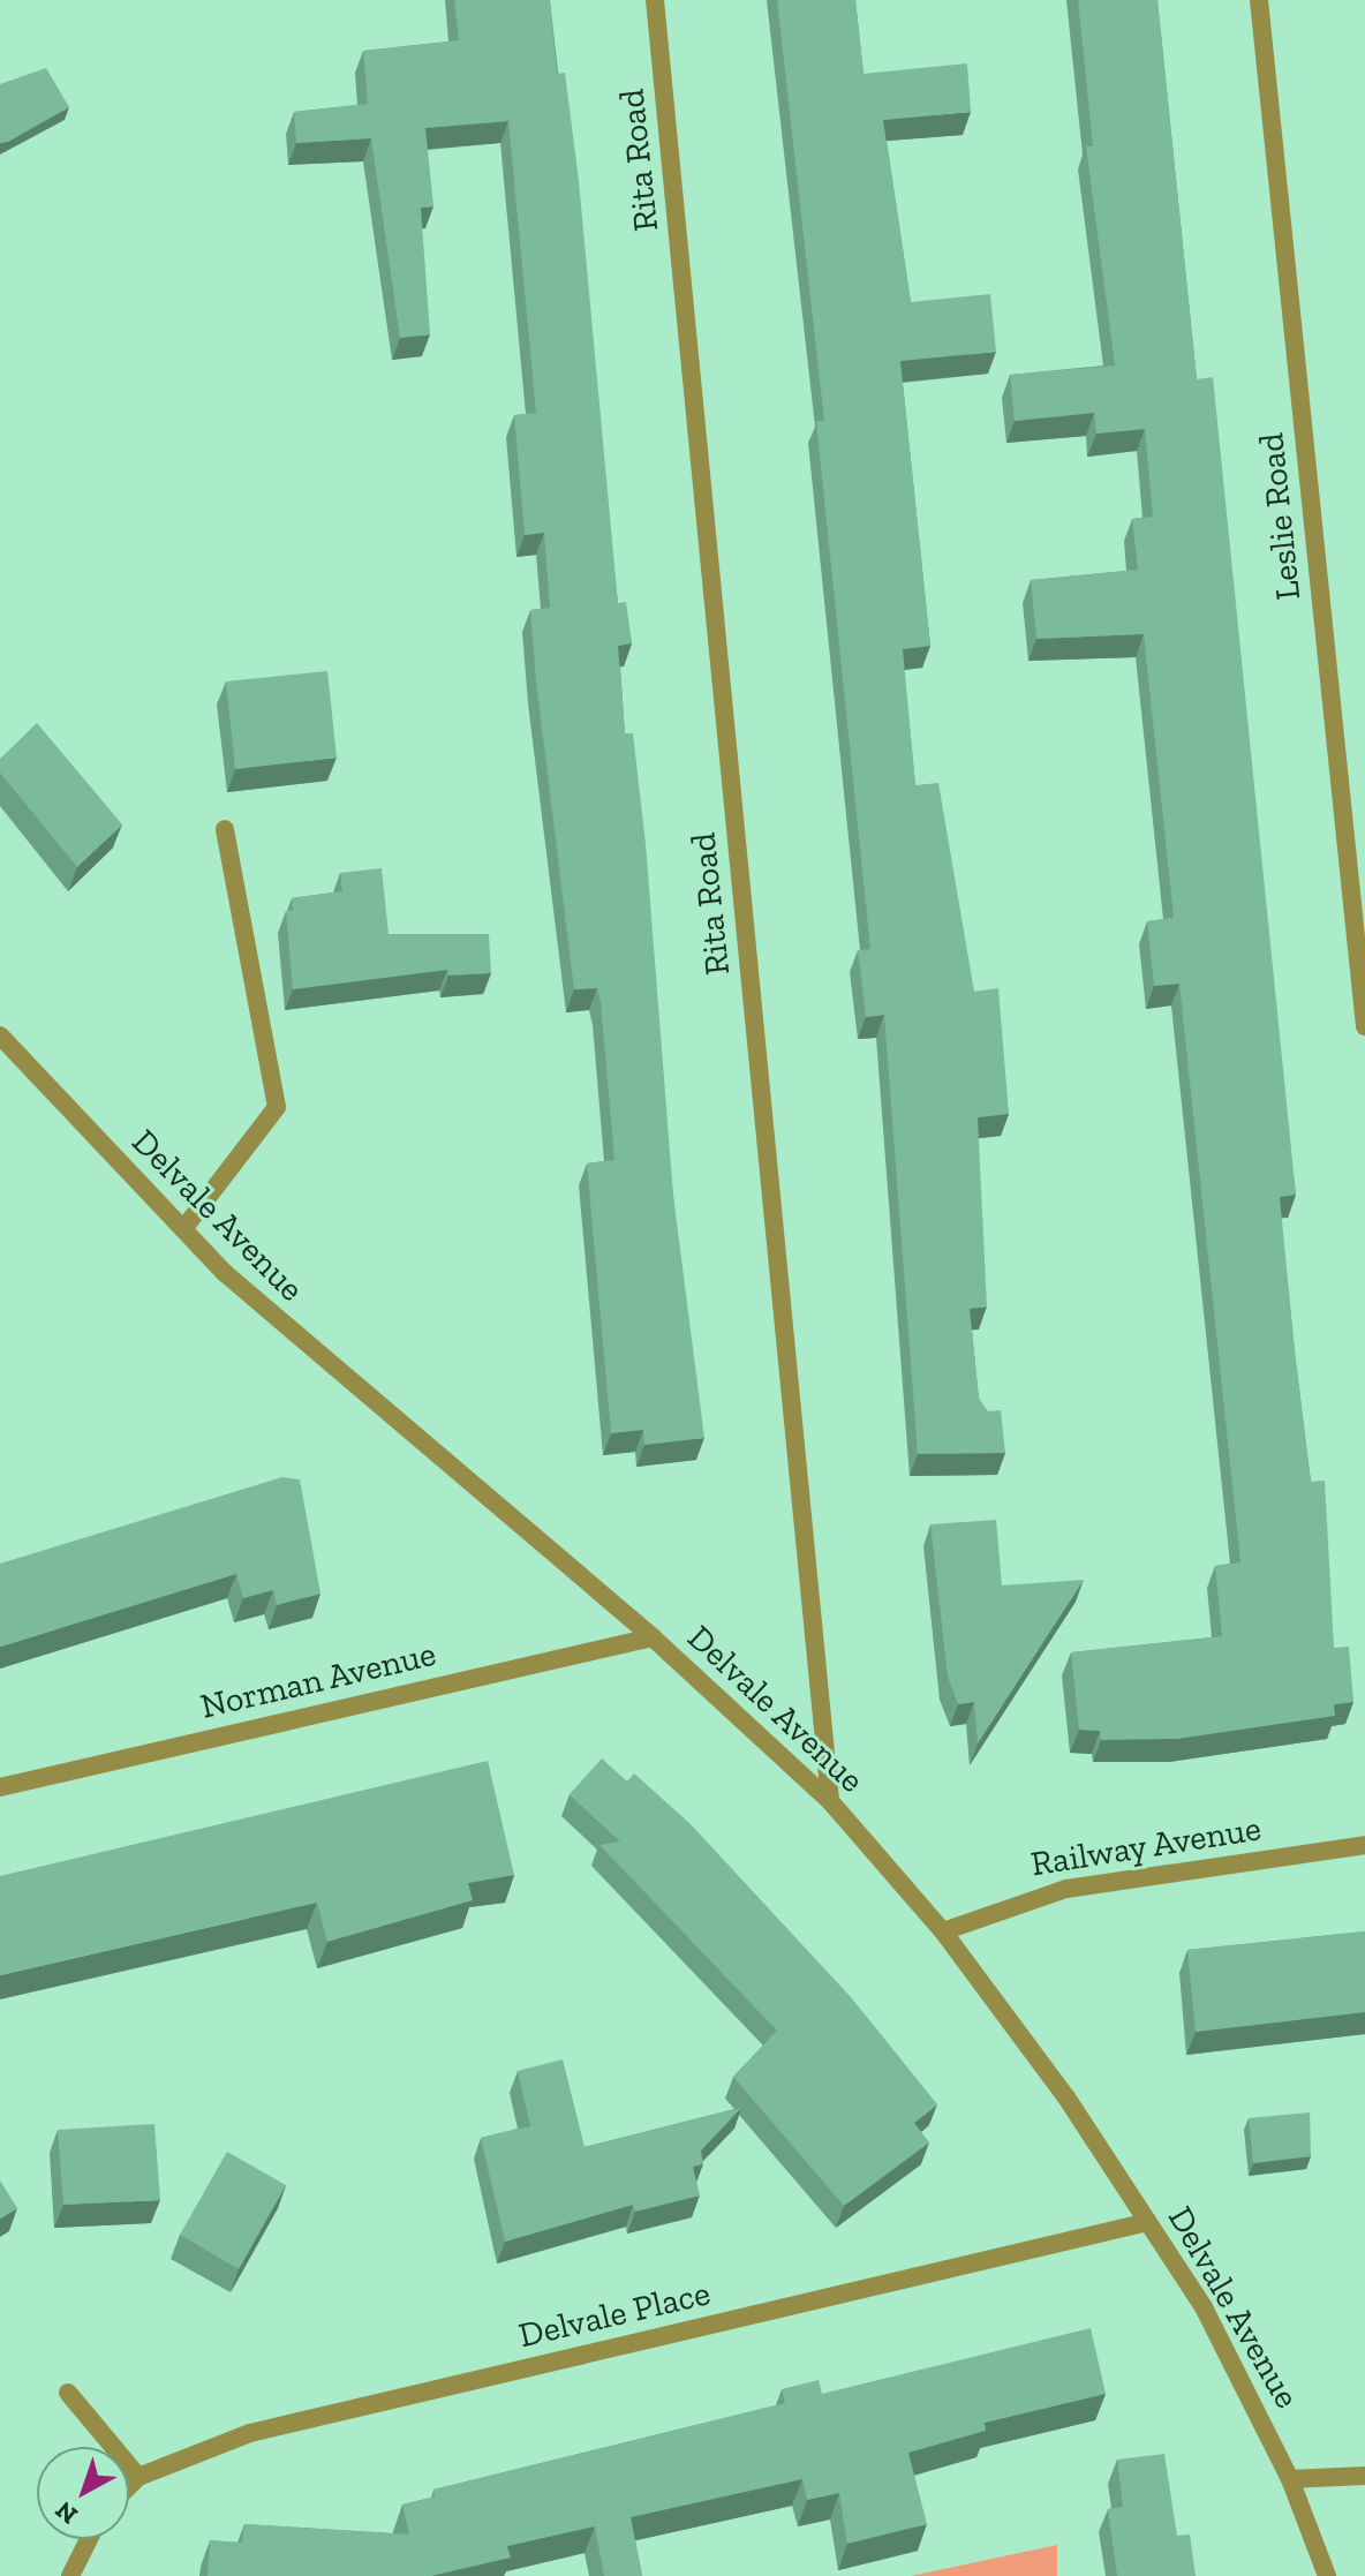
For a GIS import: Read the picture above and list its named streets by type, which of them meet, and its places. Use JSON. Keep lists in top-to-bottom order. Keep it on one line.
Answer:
{"streets":{"street":["Rita Road","Leslie Road","Delvale Avenue","Norman Avenue","Railway Avenue","Delvale Place"]},"crossings":[["Rita Road","Delvale Avenue"],["Delvale Avenue","Norman Avenue"],["Delvale Avenue","Railway Avenue"],["Delvale Avenue","Delvale Place"]],"north":"bottom left"}
